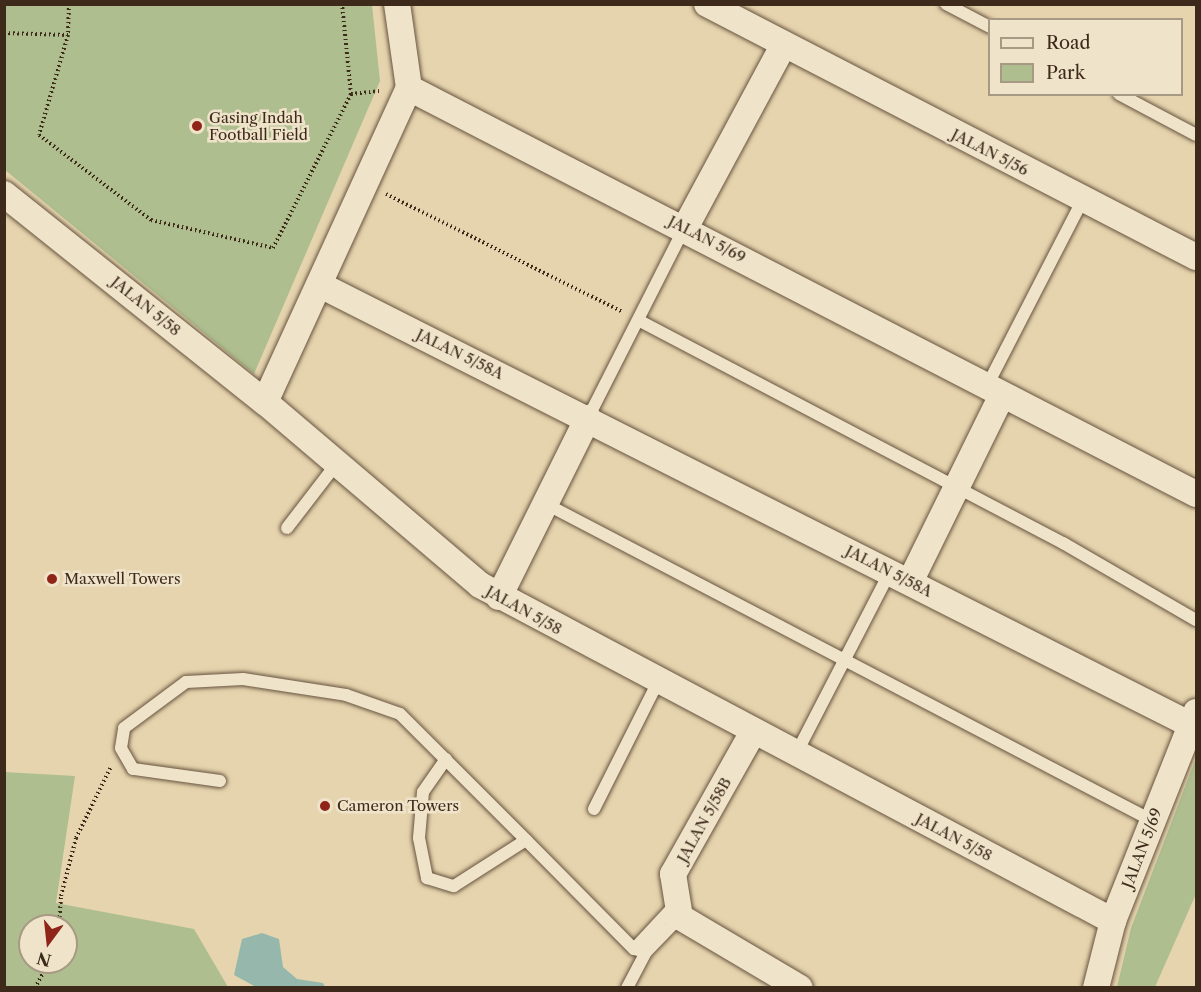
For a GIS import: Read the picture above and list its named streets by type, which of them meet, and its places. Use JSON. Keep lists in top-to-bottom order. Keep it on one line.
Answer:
{"streets":{"street":["JALAN 5/56","JALAN 5/69","JALAN 5/58","JALAN 5/58A","JALAN 5/58B"]},"crossings":[["JALAN 5/69","JALAN 5/58"],["JALAN 5/69","JALAN 5/58A"],["JALAN 5/58","JALAN 5/58B"]],"places":["Gasing Indah Football Field","Maxwell Towers","Cameron Towers"],"legend":["Road","Park"],"north":"bottom"}
